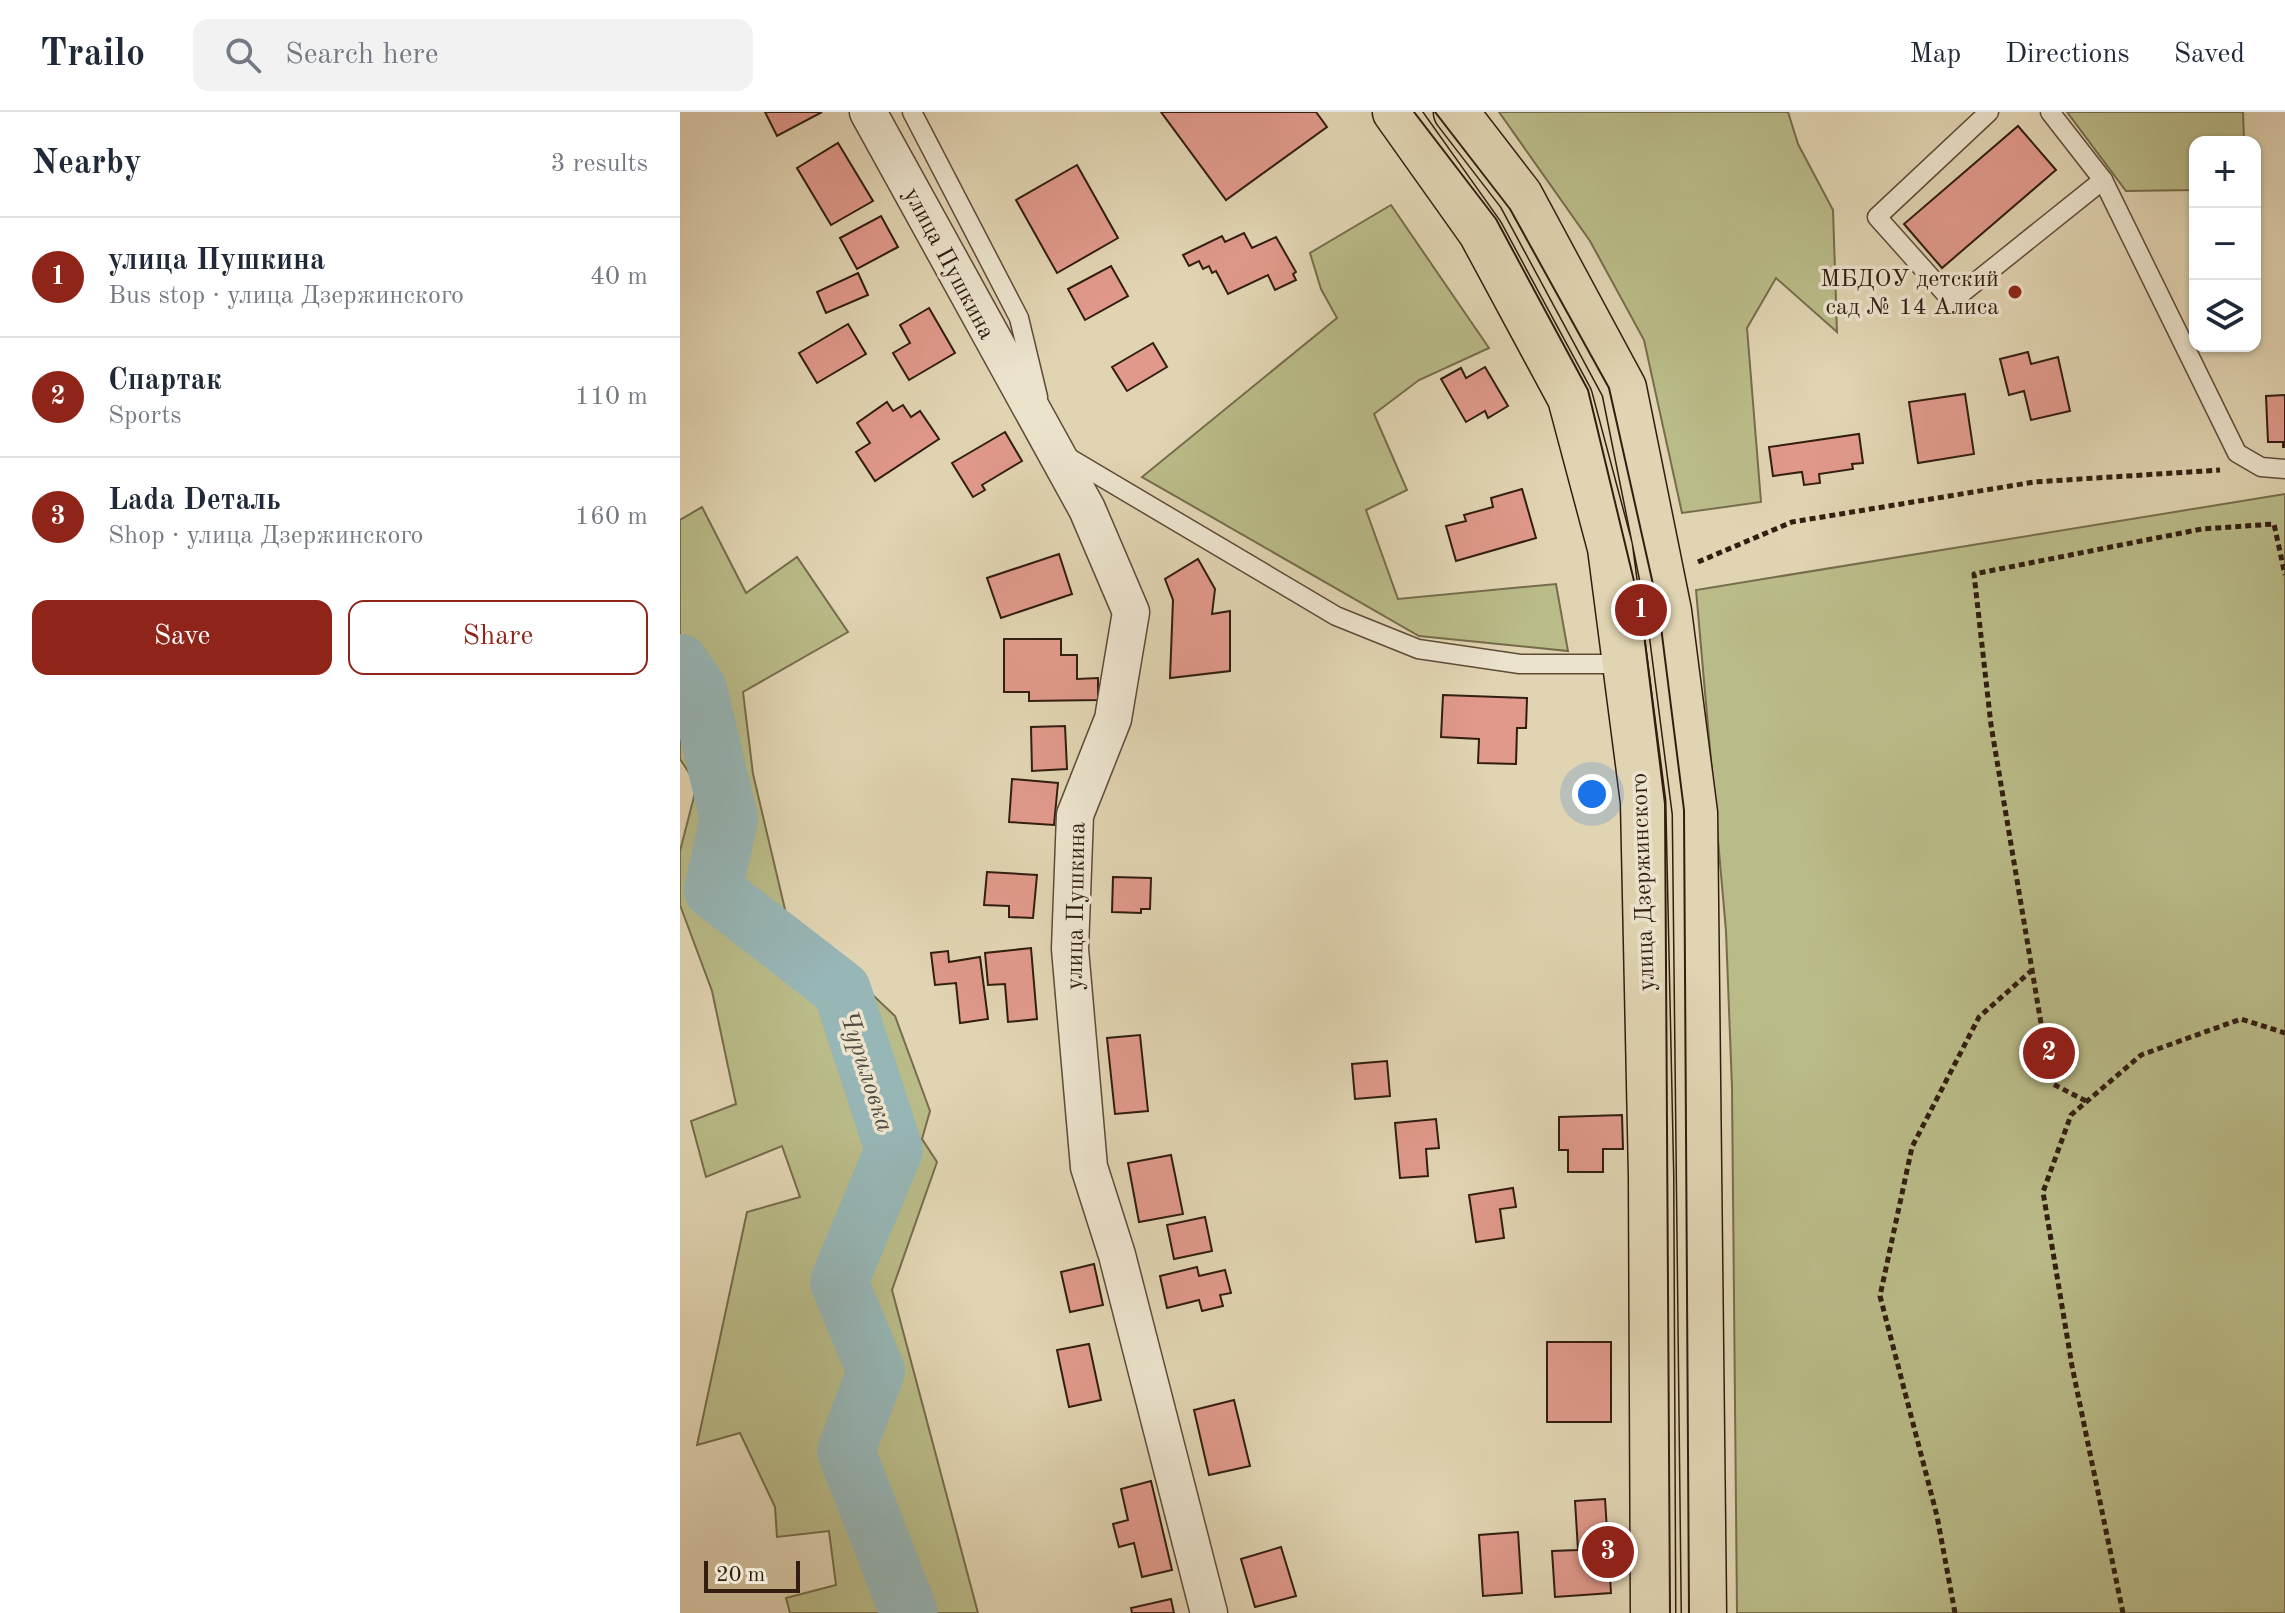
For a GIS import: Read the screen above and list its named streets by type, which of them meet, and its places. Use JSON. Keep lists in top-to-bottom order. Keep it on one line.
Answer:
{"streets":{"main road":["улица Дзержинского"],"street":["улица Пушкина"]},"water":["Чуриловка"],"places":["МБДОУ детский сад № 14 Алиса"],"scale_bar":"20 m","page":{"header":"Trailo","search":"Search here","nav":["Map","Directions","Saved"],"heading":["Nearby","3 results"],"map_buttons":["+","−"],"list":[{"mark":"1","name":"улица Пушкина","note":"Bus stop · улица Дзержинского","value":"40 m"},{"mark":"2","name":"Спартак","note":"Sports","value":"110 m"},{"mark":"3","name":"Lada Dеталь","note":"Shop · улица Дзержинского","value":"160 m"}],"buttons":["Save","Share"],"pins":["1","2","3"],"scale":"20 m"}}
